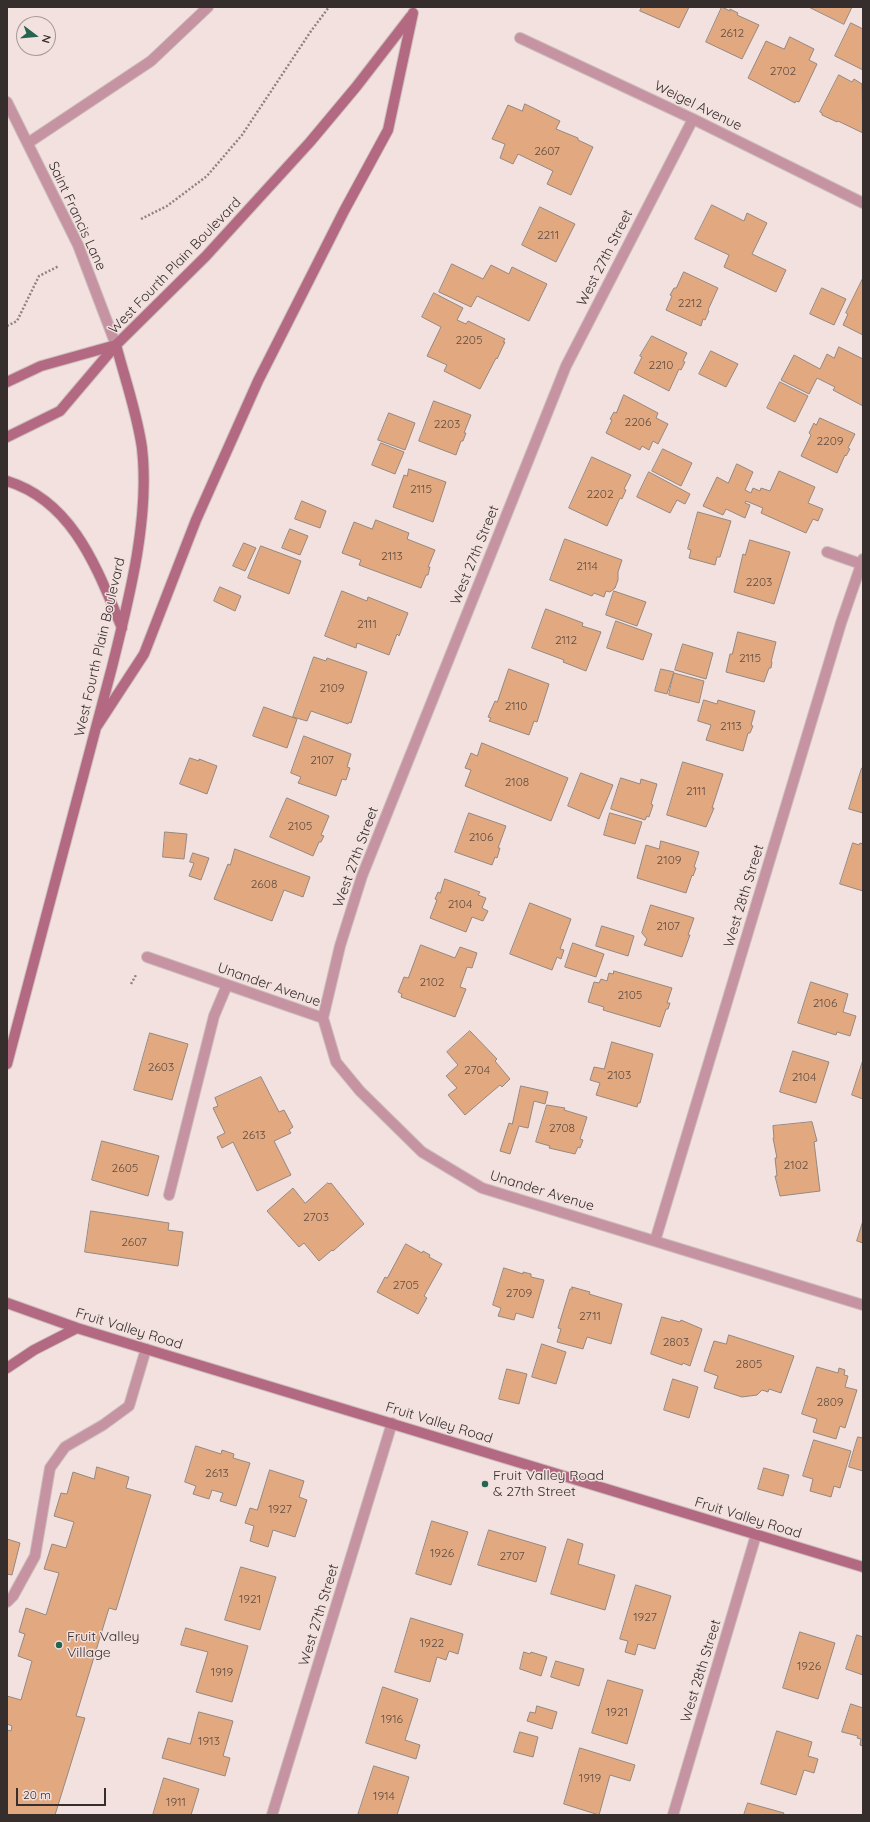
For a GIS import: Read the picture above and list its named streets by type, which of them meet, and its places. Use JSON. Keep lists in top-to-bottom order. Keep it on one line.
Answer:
{"streets":{"main road":["West Fourth Plain Boulevard","Fruit Valley Road"],"street":["Weigel Avenue","Saint Francis Lane","West 27th Street","West 28th Street","Unander Avenue"]},"crossings":[["Weigel Avenue","West 27th Street"],["Saint Francis Lane","West Fourth Plain Boulevard"],["West 27th Street","Unander Avenue"],["West 27th Street","Fruit Valley Road"],["West 28th Street","Unander Avenue"],["West 28th Street","Fruit Valley Road"]],"places":["Fruit Valley Road & 27th Street","Fruit Valley Village"],"house_numbers":["2612","2702","2607","2211","2212","2205","2210","2206","2203","2209","2115","2202","2113","2114","2203","2111","2112","2115","2109","2110","2113","2107","2108","2111","2105","2106","2109","2608","2104","2107","2102","2105","2106","2603","2704","2103","2104","2708","2613","2102","2605","2703","2607","2705","2709","2711","2803","2805","2809","2613","1927","1926","2707","1921","1927","1922","1926","1919","1921","1916","1913","1919","1914","1911"],"scale_bar":"20 m","north":"right"}
